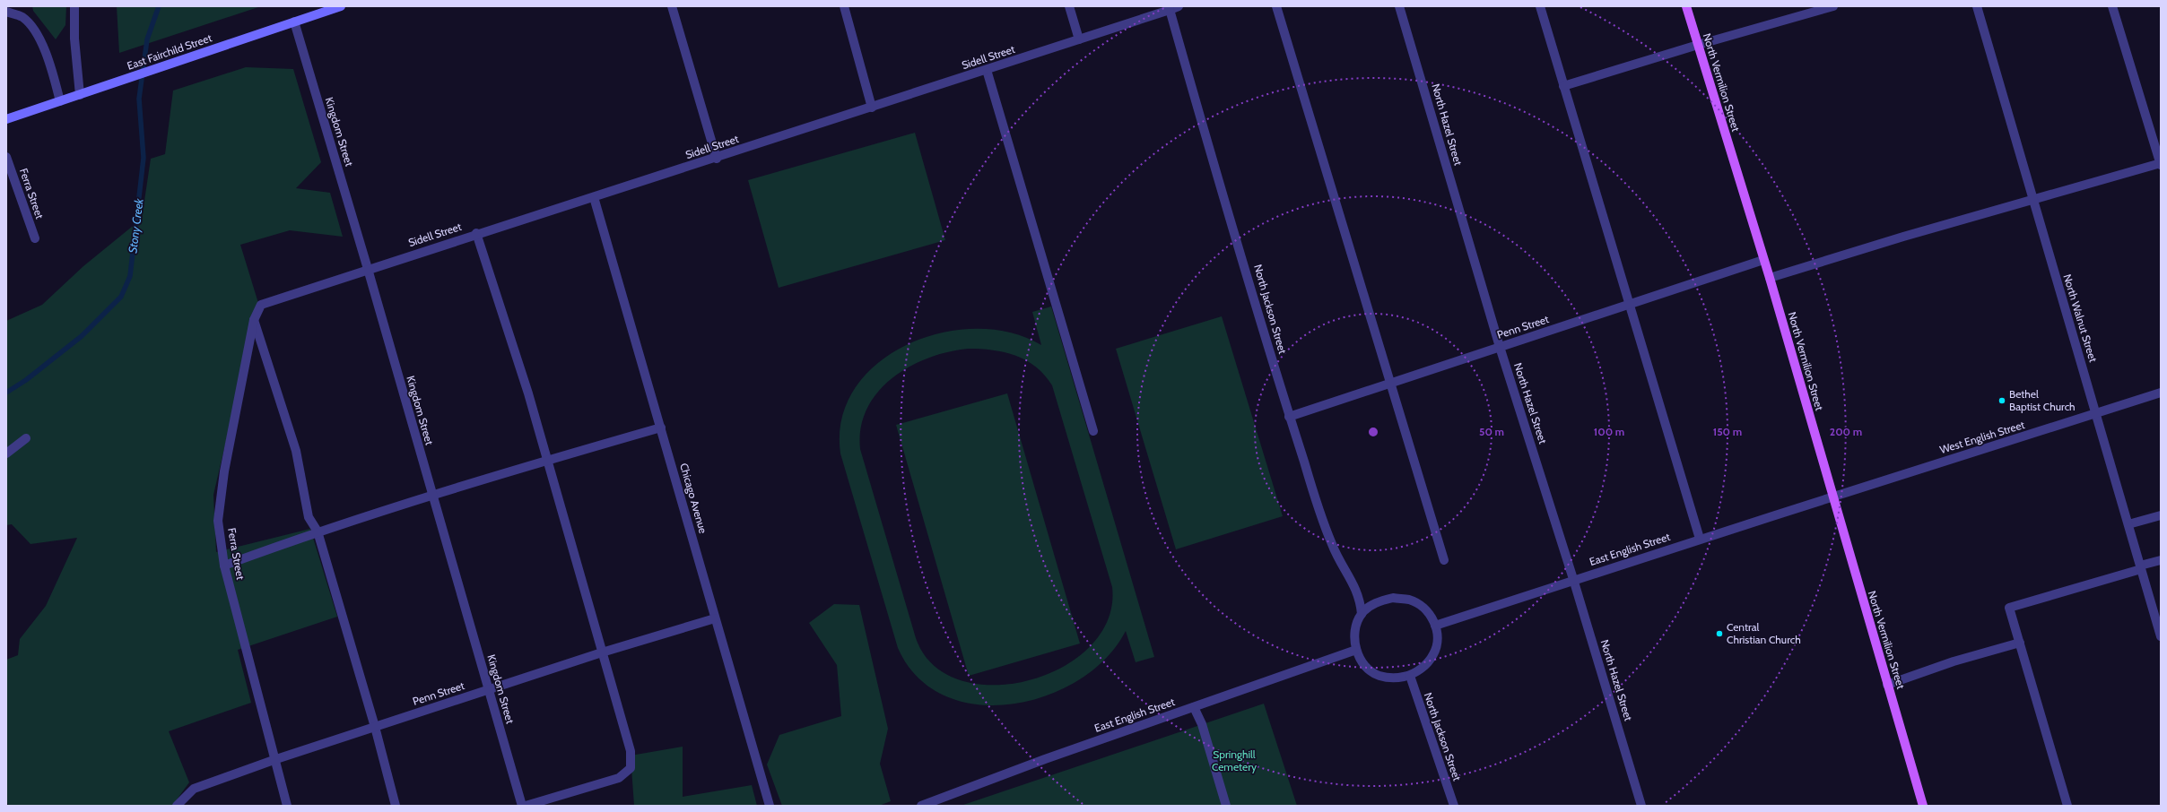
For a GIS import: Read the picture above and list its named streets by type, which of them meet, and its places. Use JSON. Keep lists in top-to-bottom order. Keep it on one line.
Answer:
{"streets":{"main road":["North Vermilion Street"],"street":["East Fairchild Street","Sidell Street","North Hazel Street","Kingdom Street","Ferra Street","North Jackson Street","North Walnut Street","Penn Street","West English Street","Chicago Avenue","East English Street"]},"crossings":[["East Fairchild Street","Kingdom Street"],["Sidell Street","Kingdom Street"],["Sidell Street","Ferra Street"],["Sidell Street","North Jackson Street"],["Sidell Street","Chicago Avenue"],["North Vermilion Street","Penn Street"],["North Vermilion Street","West English Street"],["North Vermilion Street","East English Street"],["North Hazel Street","Penn Street"],["North Hazel Street","East English Street"],["Kingdom Street","Penn Street"],["Ferra Street","Penn Street"],["North Jackson Street","Penn Street"],["North Jackson Street","East English Street"],["North Walnut Street","West English Street"],["Penn Street","Chicago Avenue"],["West English Street","East English Street"]],"water":["Stony Creek"],"parks":["Springhill Cemetery"],"places":["Bethel Baptist Church","Central Christian Church"],"rings":["50 m","100 m","150 m","200 m"]}
